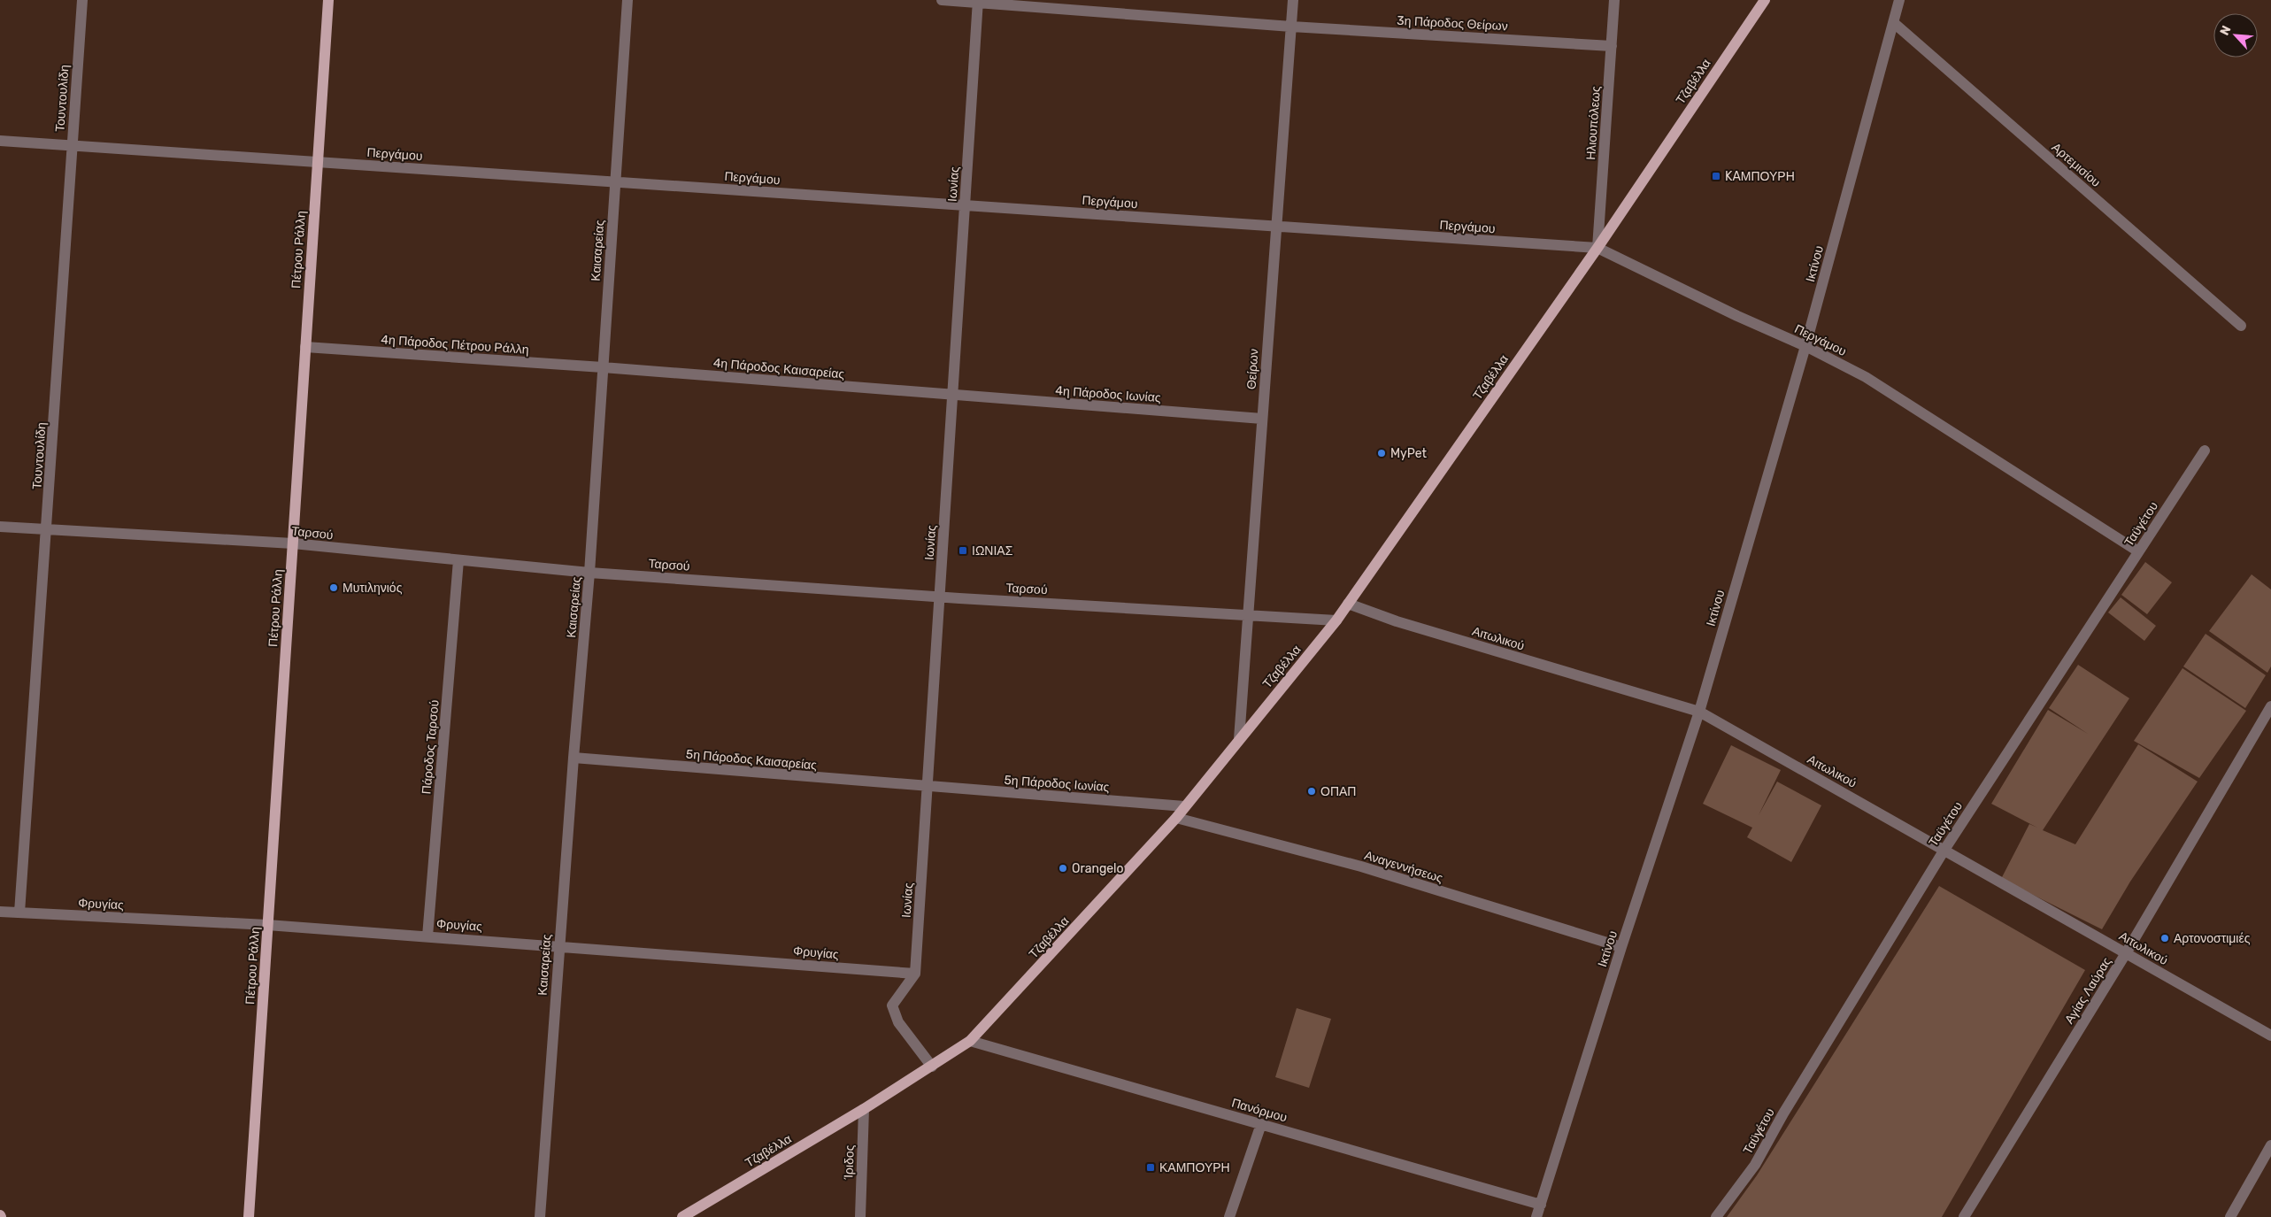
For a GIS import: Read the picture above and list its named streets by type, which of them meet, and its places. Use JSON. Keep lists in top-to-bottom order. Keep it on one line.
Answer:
{"streets":{"main road":["Τζαβέλλα","Πέτρου Ράλλη"],"street":["3η Πάροδος Θείρων","Τουντουλίδη","Ηλιουπόλεως","Περγάμου","Αρτεμισίου","Ιωνίας","Καισαρείας","Ικτίνου","4η Πάροδος Πέτρου Ράλλη","4η Πάροδος Καισαρείας","Θείρων","4η Πάροδος Ιωνίας","Ταϋγέτου","Ταρσού","Αιτωλικού","Πάροδος Ταρσού","5η Πάροδος Καισαρείας","5η Πάροδος Ιωνίας","Αναγεννήσεως","Φρυγίας","Αγίας Λαύρας","Πανόρμου","Ίριδος"]},"crossings":[["3η Πάροδος Θείρων","Ηλιουπόλεως"],["3η Πάροδος Θείρων","Ιωνίας"],["3η Πάροδος Θείρων","Θείρων"],["Τζαβέλλα","Ηλιουπόλεως"],["Τζαβέλλα","Περγάμου"],["Τζαβέλλα","Θείρων"],["Τζαβέλλα","Ταρσού"],["Τζαβέλλα","Αιτωλικού"],["Τζαβέλλα","5η Πάροδος Ιωνίας"],["Τζαβέλλα","Αναγεννήσεως"],["Τζαβέλλα","Πανόρμου"],["Τζαβέλλα","Ίριδος"],["Τουντουλίδη","Περγάμου"],["Τουντουλίδη","Ταρσού"],["Τουντουλίδη","Φρυγίας"],["Ηλιουπόλεως","Περγάμου"],["Περγάμου","Ιωνίας"],["Περγάμου","Πέτρου Ράλλη"],["Περγάμου","Καισαρείας"],["Περγάμου","Ικτίνου"],["Περγάμου","Θείρων"],["Περγάμου","Ταϋγέτου"],["Αρτεμισίου","Ικτίνου"],["Ιωνίας","4η Πάροδος Καισαρείας"],["Ιωνίας","4η Πάροδος Ιωνίας"],["Ιωνίας","Ταρσού"],["Ιωνίας","5η Πάροδος Καισαρείας"],["Ιωνίας","5η Πάροδος Ιωνίας"],["Ιωνίας","Φρυγίας"],["Πέτρου Ράλλη","4η Πάροδος Πέτρου Ράλλη"],["Πέτρου Ράλλη","Ταρσού"],["Πέτρου Ράλλη","Φρυγίας"],["Καισαρείας","4η Πάροδος Πέτρου Ράλλη"],["Καισαρείας","4η Πάροδος Καισαρείας"],["Καισαρείας","Ταρσού"],["Καισαρείας","5η Πάροδος Καισαρείας"],["Καισαρείας","Φρυγίας"],["Ικτίνου","Αιτωλικού"],["Ικτίνου","Αναγεννήσεως"],["Ικτίνου","Πανόρμου"],["4η Πάροδος Πέτρου Ράλλη","4η Πάροδος Καισαρείας"],["4η Πάροδος Καισαρείας","4η Πάροδος Ιωνίας"],["Θείρων","4η Πάροδος Ιωνίας"],["Θείρων","Ταρσού"],["Ταϋγέτου","Αιτωλικού"],["Ταρσού","Πάροδος Ταρσού"],["Αιτωλικού","Αγίας Λαύρας"],["Πάροδος Ταρσού","Φρυγίας"],["5η Πάροδος Καισαρείας","5η Πάροδος Ιωνίας"]],"places":{"transit":["KAΜΠΟΥΡΗ","ΙΩΝΙΑΣ","ΚΑΜΠΟΥΡΗ"],"other":["MyPet","Μυτιληνιός","ΟΠΑΠ","Orangelo","Αρτονοστιμιές"]},"north":"top left"}
